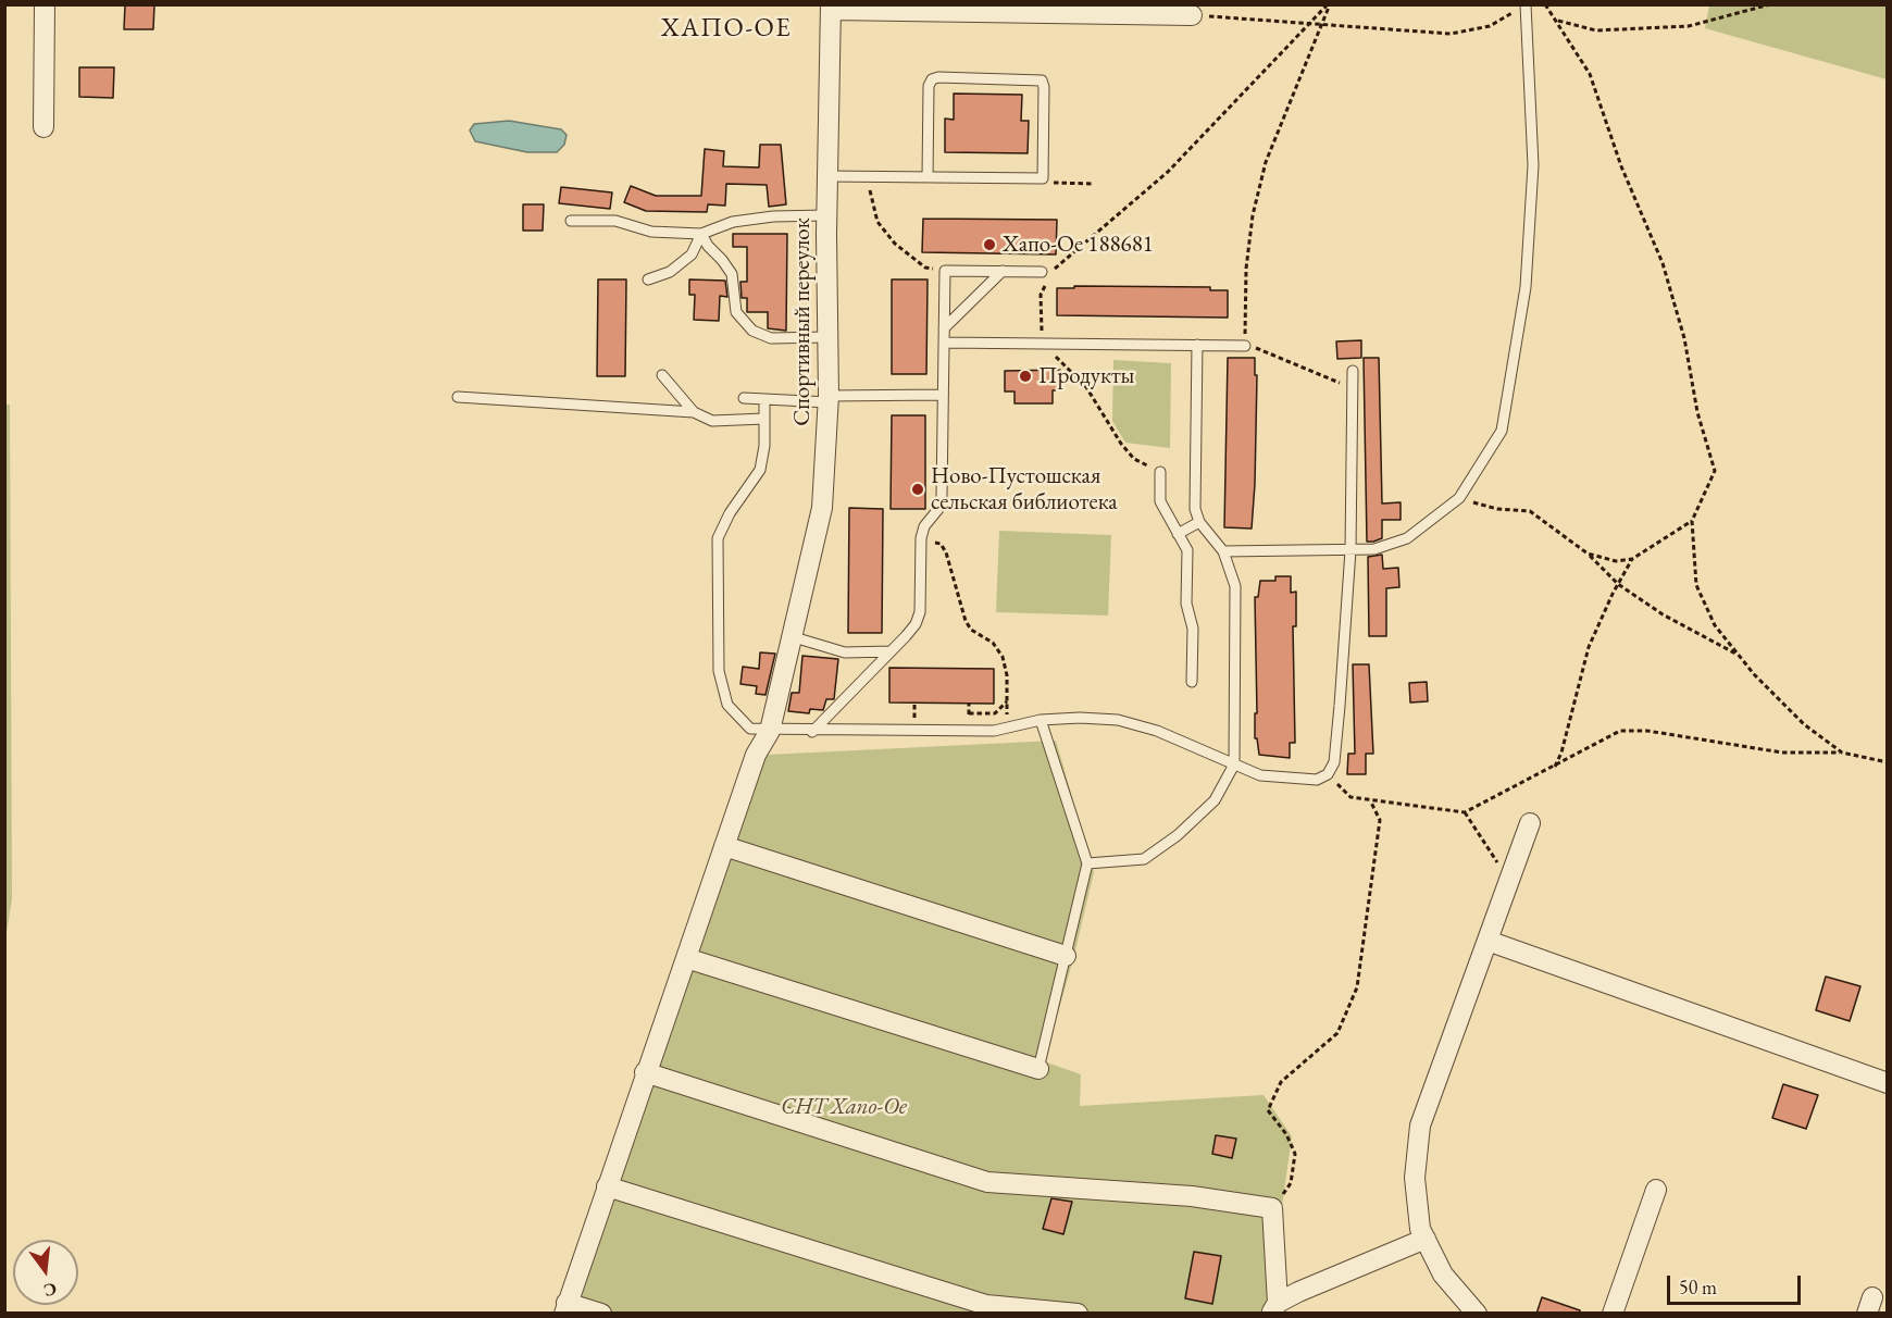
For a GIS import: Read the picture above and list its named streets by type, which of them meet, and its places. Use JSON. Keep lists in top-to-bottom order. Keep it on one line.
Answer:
{"streets":{"street":["Спортивный переулок"]},"districts":["ХАПО-ОЕ"],"parks":["СНТ Хапо-Ое"],"places":["Хапо-Ое 188681","Продукты","Ново-Пустошская сельская библиотека"],"scale_bar":"50 m","north":"bottom"}
